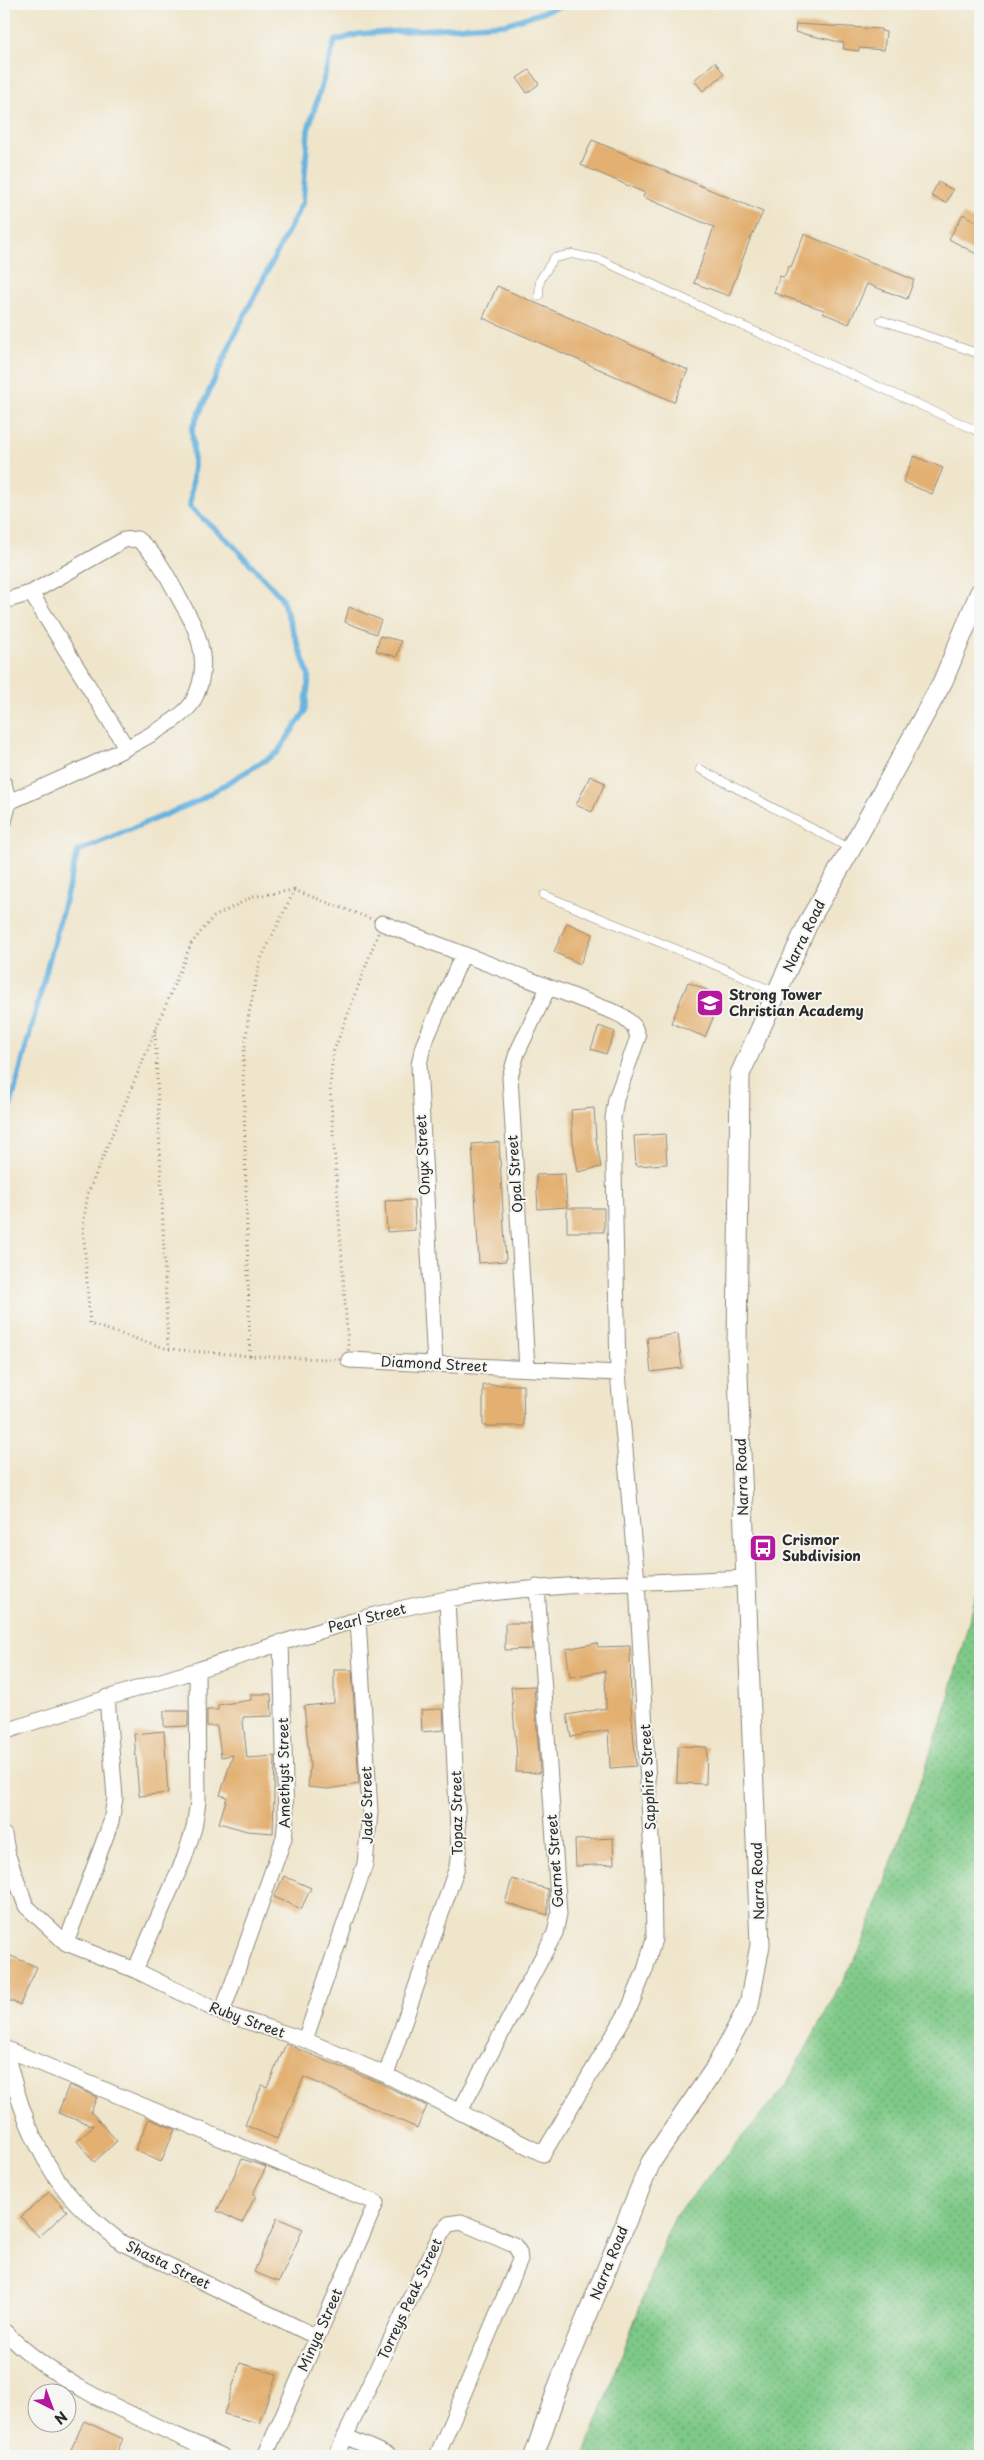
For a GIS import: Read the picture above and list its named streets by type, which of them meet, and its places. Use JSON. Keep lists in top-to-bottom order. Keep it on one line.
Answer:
{"streets":{"street":["Narra Road","Onyx Street","Opal Street","Diamond Street","Pearl Street","Amethyst Street","Sapphire Street","Jade Street","Topaz Street","Garnet Street","Ruby Street","Shasta Street","Torreys Peak Street","Minya Street"]},"crossings":[["Narra Road","Pearl Street"],["Onyx Street","Diamond Street"],["Opal Street","Diamond Street"],["Opal Street","Sapphire Street"],["Diamond Street","Sapphire Street"],["Pearl Street","Amethyst Street"],["Pearl Street","Sapphire Street"],["Pearl Street","Jade Street"],["Pearl Street","Topaz Street"],["Pearl Street","Garnet Street"],["Amethyst Street","Ruby Street"],["Sapphire Street","Ruby Street"],["Jade Street","Ruby Street"],["Topaz Street","Ruby Street"],["Garnet Street","Ruby Street"],["Shasta Street","Minya Street"]],"places":{"school or university":["Strong Tower Christian Academy"],"bus stop":["Crismor Subdivision"]},"north":"bottom right"}
